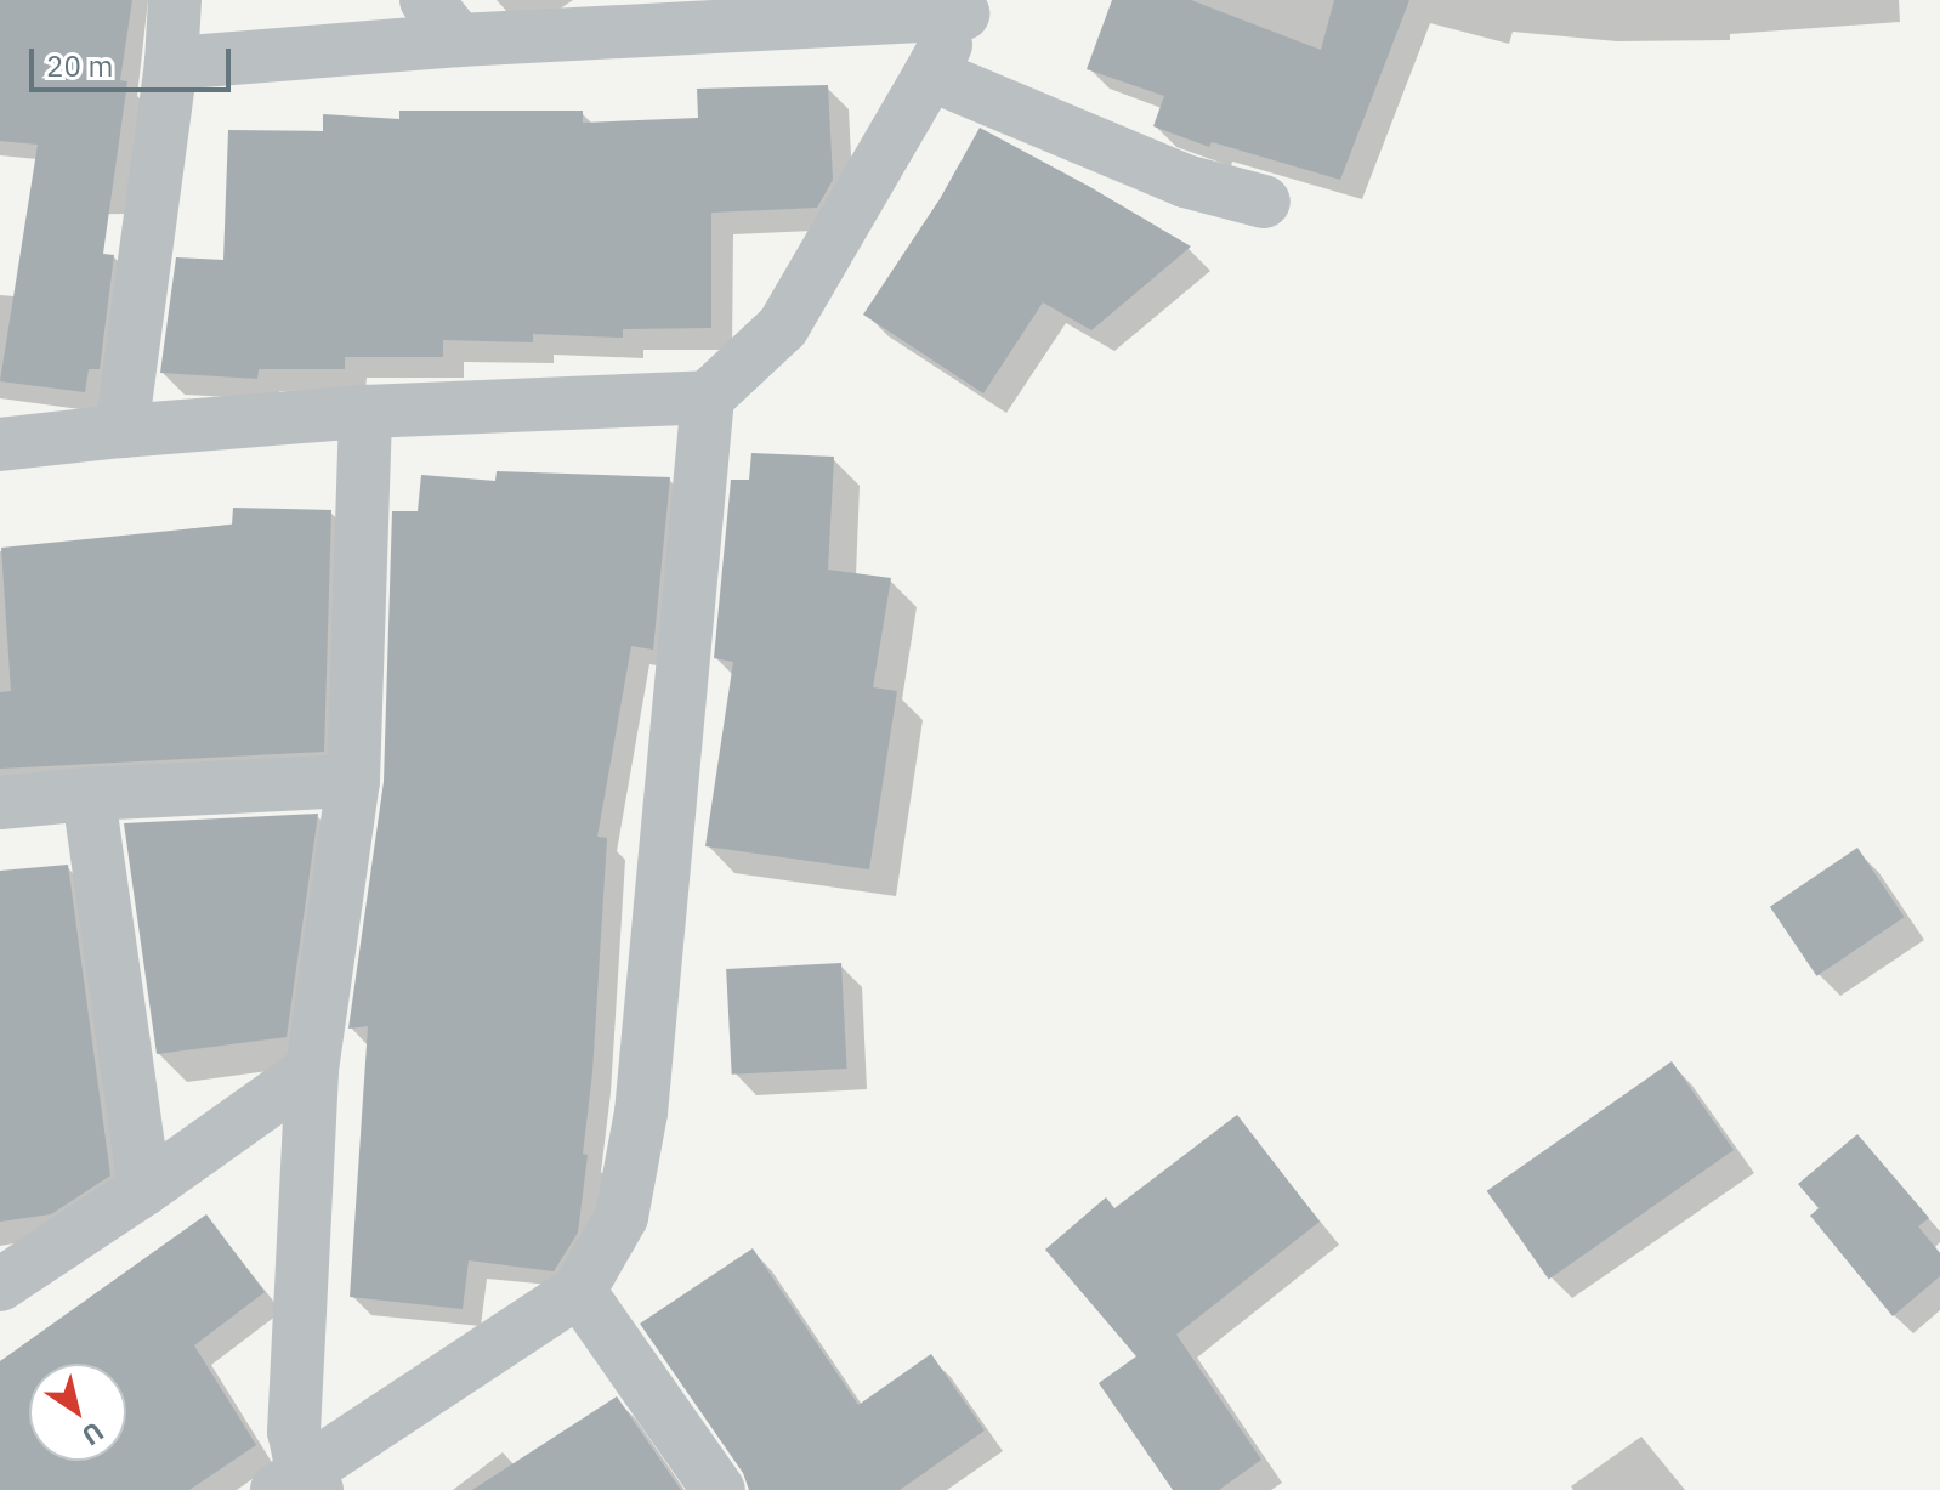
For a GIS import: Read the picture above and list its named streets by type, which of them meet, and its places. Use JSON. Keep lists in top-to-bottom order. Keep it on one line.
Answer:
{"scale_bar":"20 m","north":"bottom right"}
